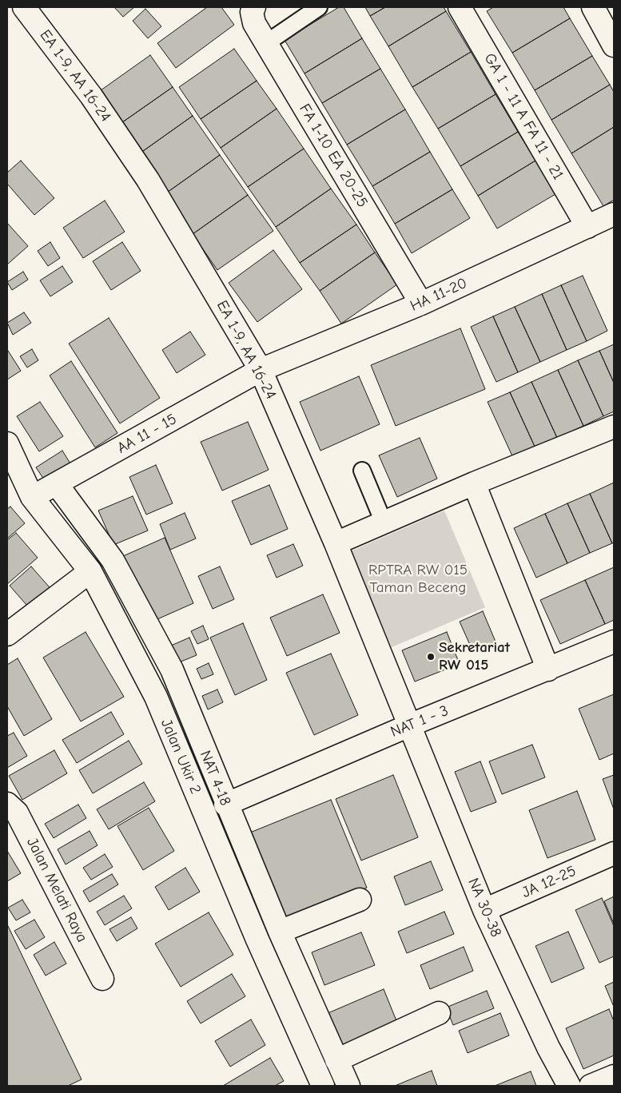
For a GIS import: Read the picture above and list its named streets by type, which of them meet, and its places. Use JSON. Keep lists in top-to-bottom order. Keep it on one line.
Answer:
{"streets":{"street":["EA 1-9, AA 16-24","GA 1 - 11 A FA 11 - 21","FA 1-10 EA 20-25","HA 11-20","AA 11 - 15","NAT 1 - 3","Jalan Ukir 2","NAT 4-18","JA 12-25","Jalan Melati Raya","NA 30-38"]},"crossings":[["EA 1-9, AA 16-24","HA 11-20"],["EA 1-9, AA 16-24","AA 11 - 15"],["EA 1-9, AA 16-24","NAT 1 - 3"],["EA 1-9, AA 16-24","NA 30-38"],["GA 1 - 11 A FA 11 - 21","HA 11-20"],["FA 1-10 EA 20-25","HA 11-20"],["HA 11-20","AA 11 - 15"],["AA 11 - 15","Jalan Ukir 2"],["AA 11 - 15","NAT 4-18"],["NAT 1 - 3","NAT 4-18"],["NAT 1 - 3","NA 30-38"],["JA 12-25","NA 30-38"]],"parks":["RPTRA RW 015 Taman Beceng"],"places":["Sekretariat RW 015"]}
